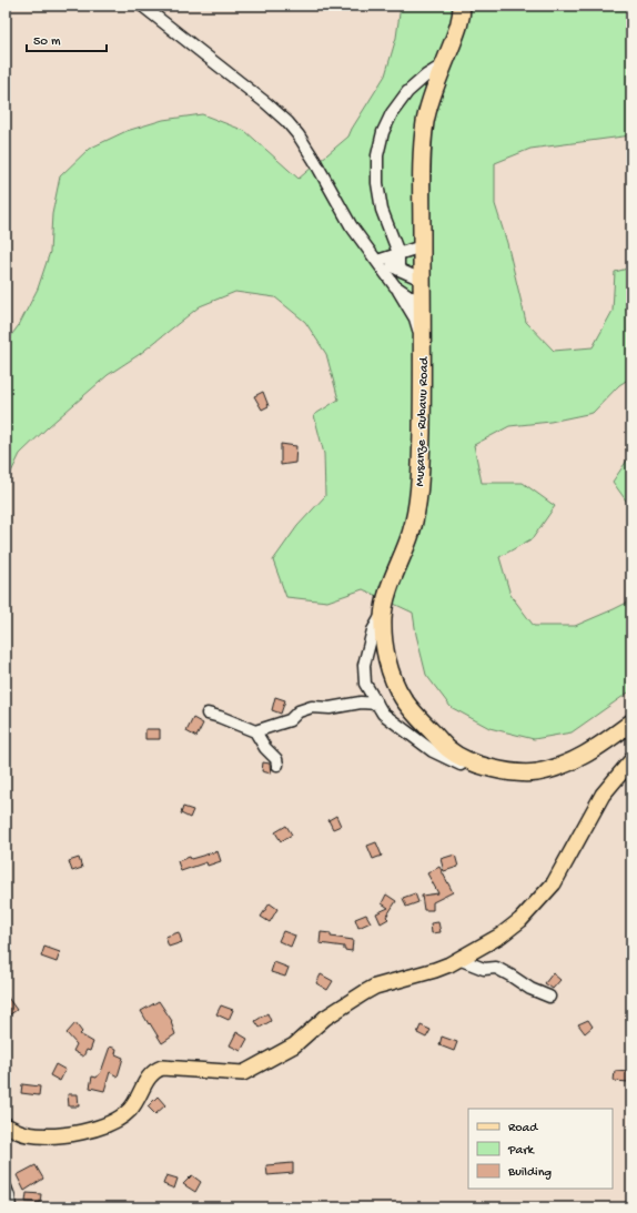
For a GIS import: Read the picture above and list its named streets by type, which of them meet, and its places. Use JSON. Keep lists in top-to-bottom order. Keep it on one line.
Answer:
{"streets":{"highway":["Musanze - Rubavu Road"]},"legend":["Road","Park","Building"],"scale_bar":"50 m"}
